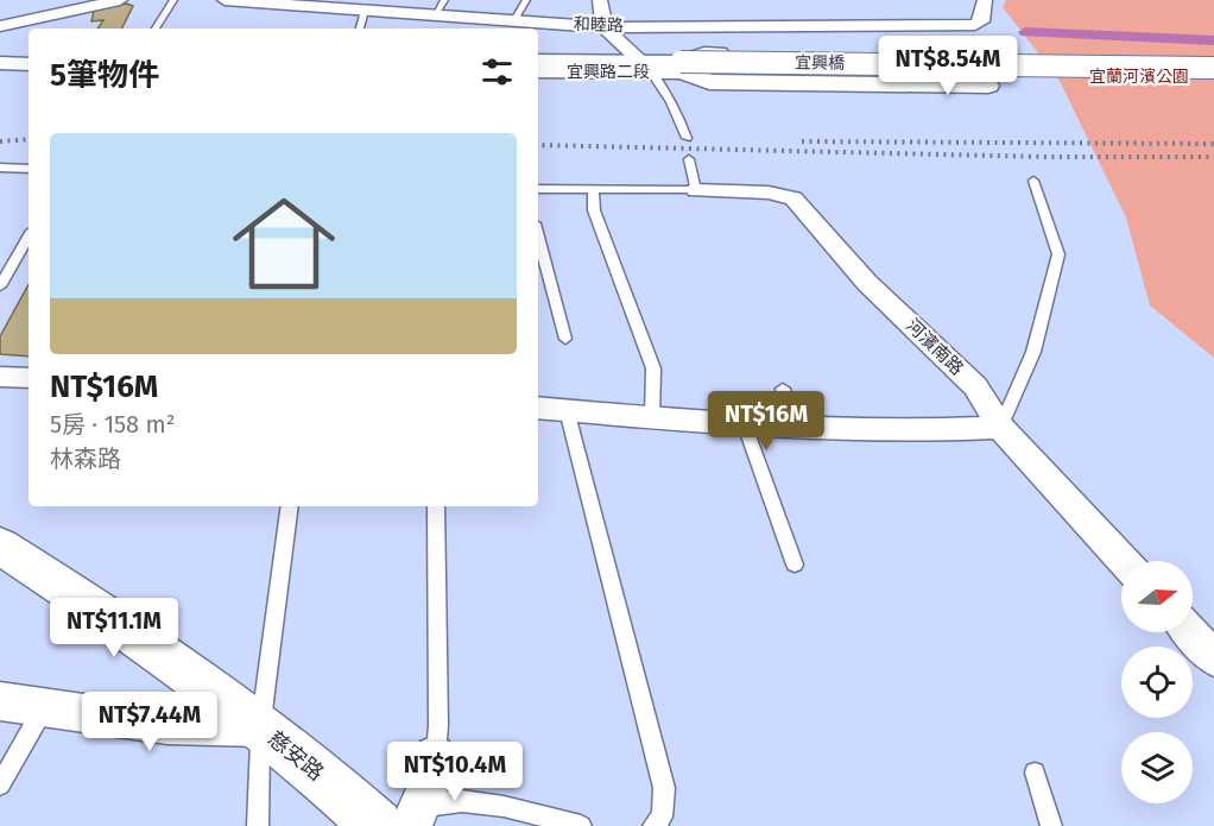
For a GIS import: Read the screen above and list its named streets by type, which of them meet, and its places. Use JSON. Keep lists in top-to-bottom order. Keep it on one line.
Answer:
{"streets":{"street":["和睦路","宜興橋","宜興路二段","河濱南路","慈安路"]},"crossings":[["宜興橋","宜興路二段"]],"parks":["宜蘭河濱公園"],"north":"right","page":{"heading":"5筆物件","price":["NT$8.54M","NT$16M","NT$11.1M","NT$7.44M","NT$10.4M"],"list":[{"name":"NT$16M","note":"5房 · 158 m² · 林森路"}]}}
